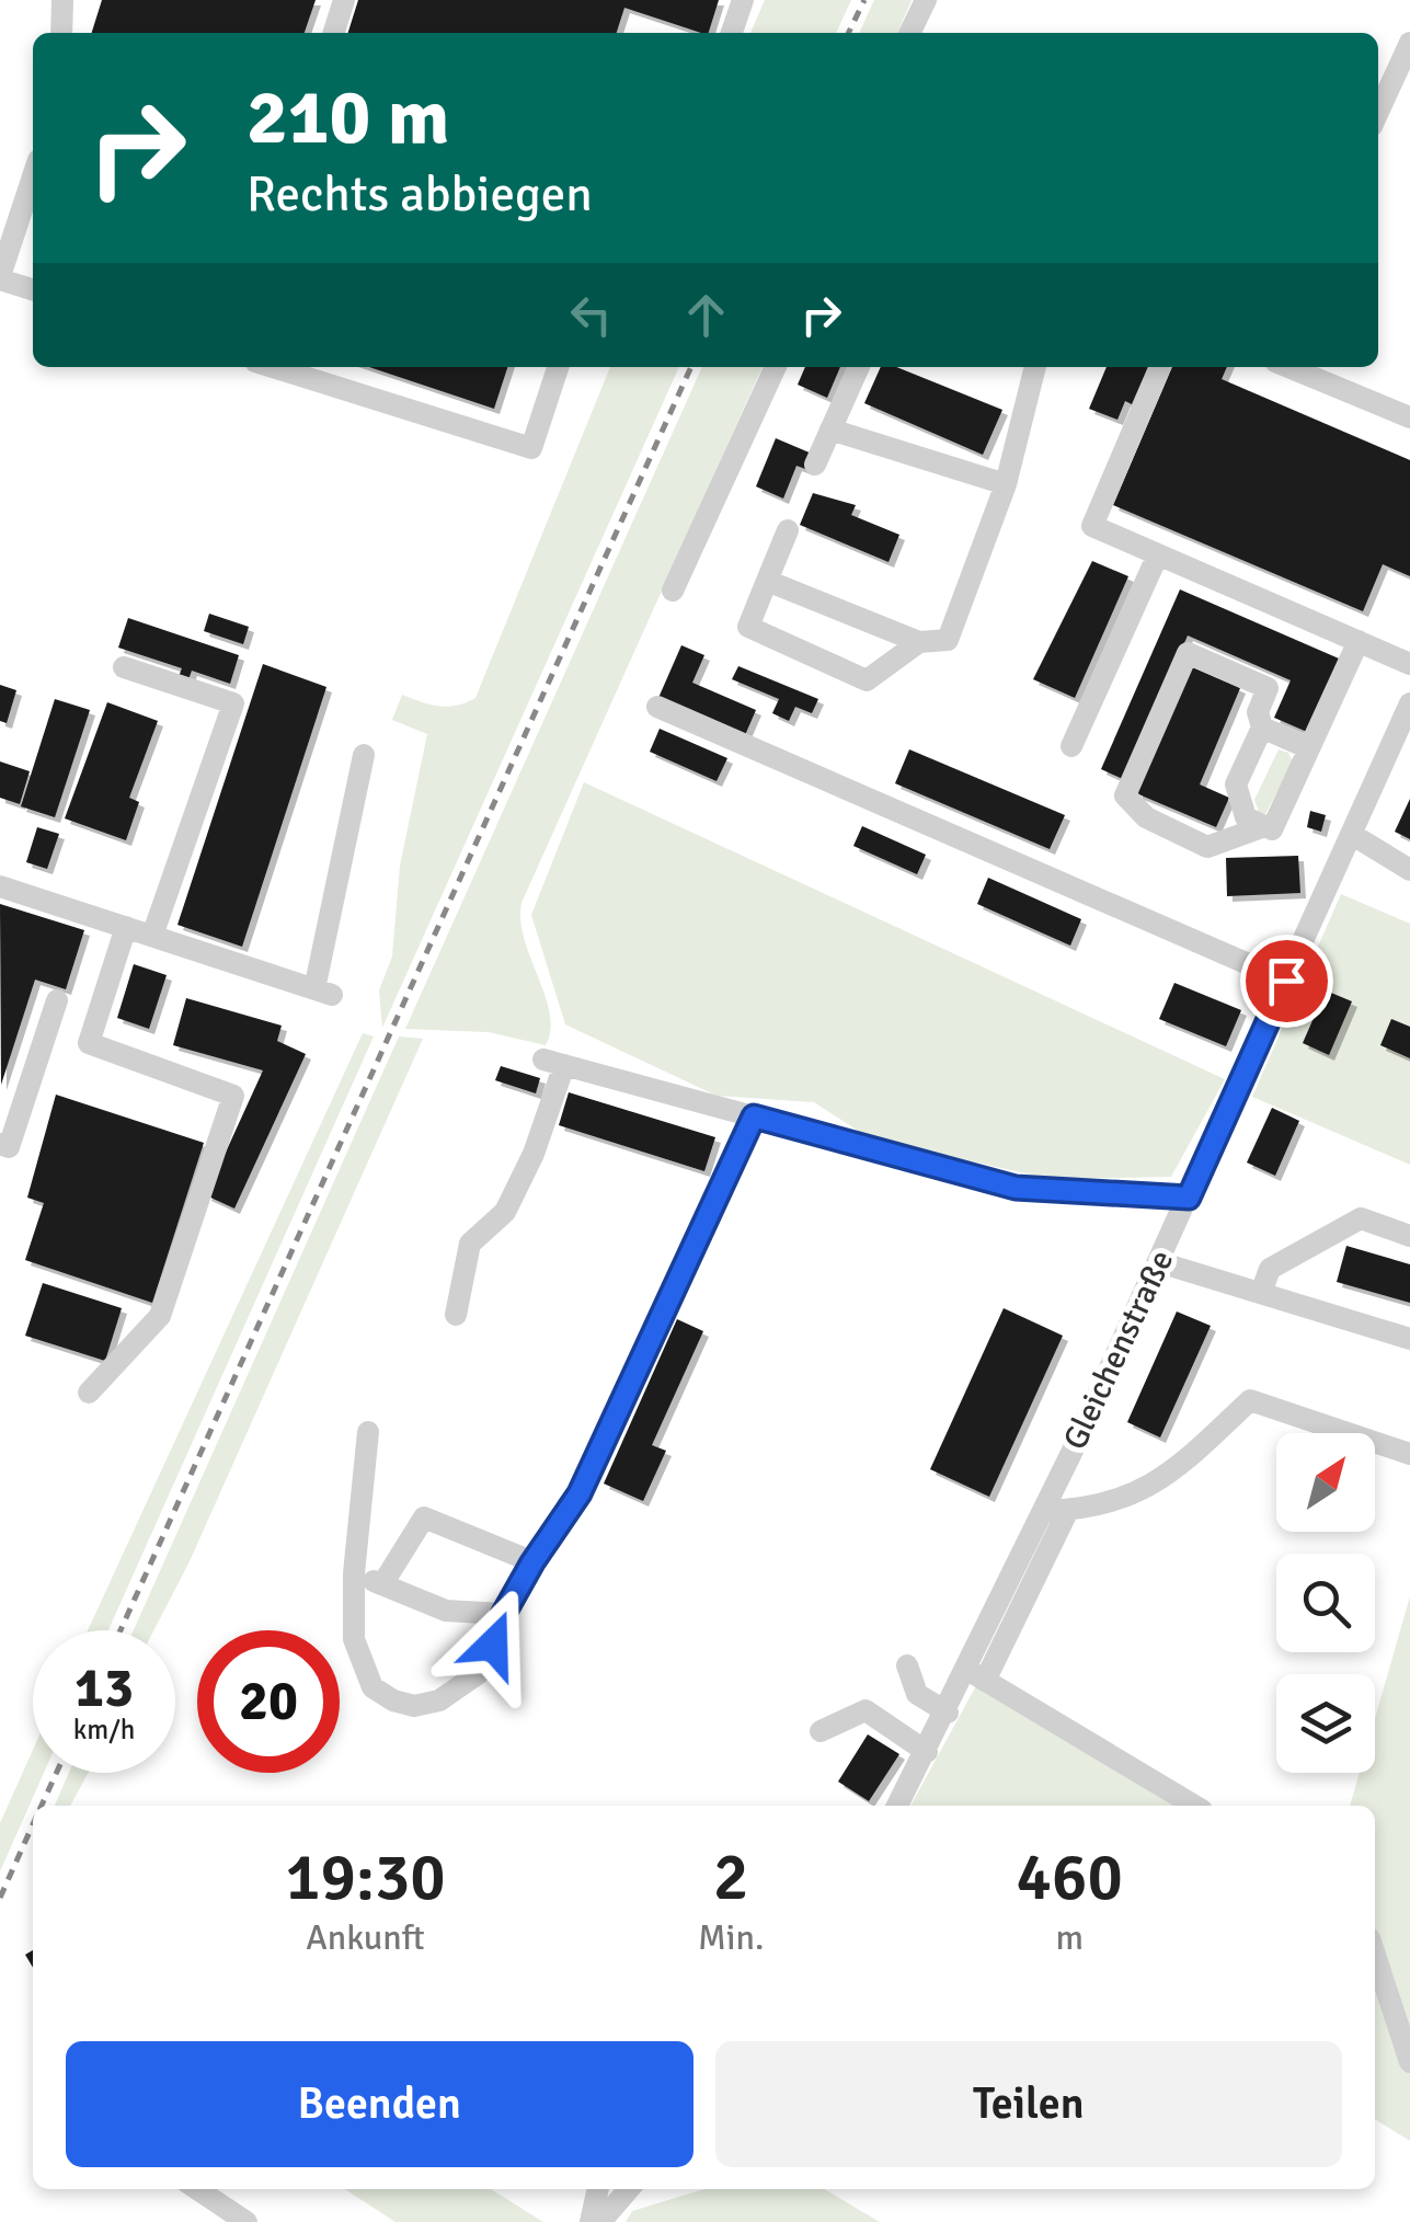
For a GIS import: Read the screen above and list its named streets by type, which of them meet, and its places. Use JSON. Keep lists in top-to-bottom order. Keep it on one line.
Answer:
{"streets":{"street":["Gleichenstraße"]},"north":"top right","page":{"turn":["210 m","Rechts abbiegen"],"speed":"13 km/h","limit":"20","eta":["19:30","Ankunft","2","Min.","460","m"],"buttons":["Beenden","Teilen"]}}
